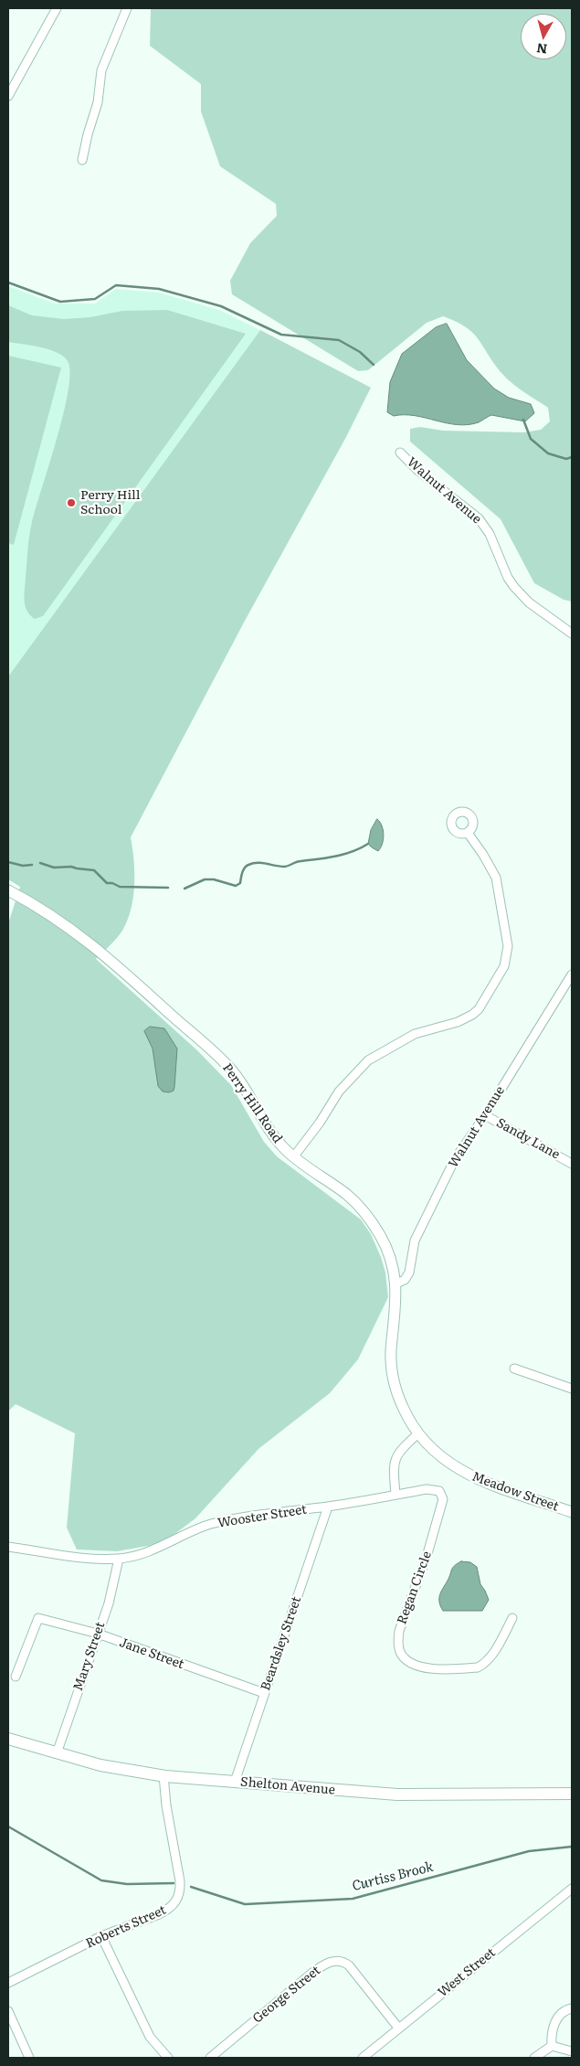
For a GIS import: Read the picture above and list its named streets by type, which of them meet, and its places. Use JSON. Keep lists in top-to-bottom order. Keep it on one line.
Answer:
{"streets":{"main road":["Shelton Avenue"],"street":["Walnut Avenue","Perry Hill Road","Sandy Lane","Meadow Street","Wooster Street","Regan Circle","Beardsley Street","Jane Street","Mary Street","Roberts Street","West Street","George Street"]},"crossings":[["Walnut Avenue","Perry Hill Road"],["Walnut Avenue","Sandy Lane"],["Perry Hill Road","Meadow Street"],["Wooster Street","Regan Circle"],["Wooster Street","Beardsley Street"],["Wooster Street","Mary Street"],["Beardsley Street","Jane Street"],["Beardsley Street","Shelton Avenue"],["Jane Street","Mary Street"],["Mary Street","Shelton Avenue"],["Shelton Avenue","Roberts Street"],["West Street","George Street"]],"water":["Curtiss Brook"],"places":["Perry Hill School"],"north":"bottom"}
